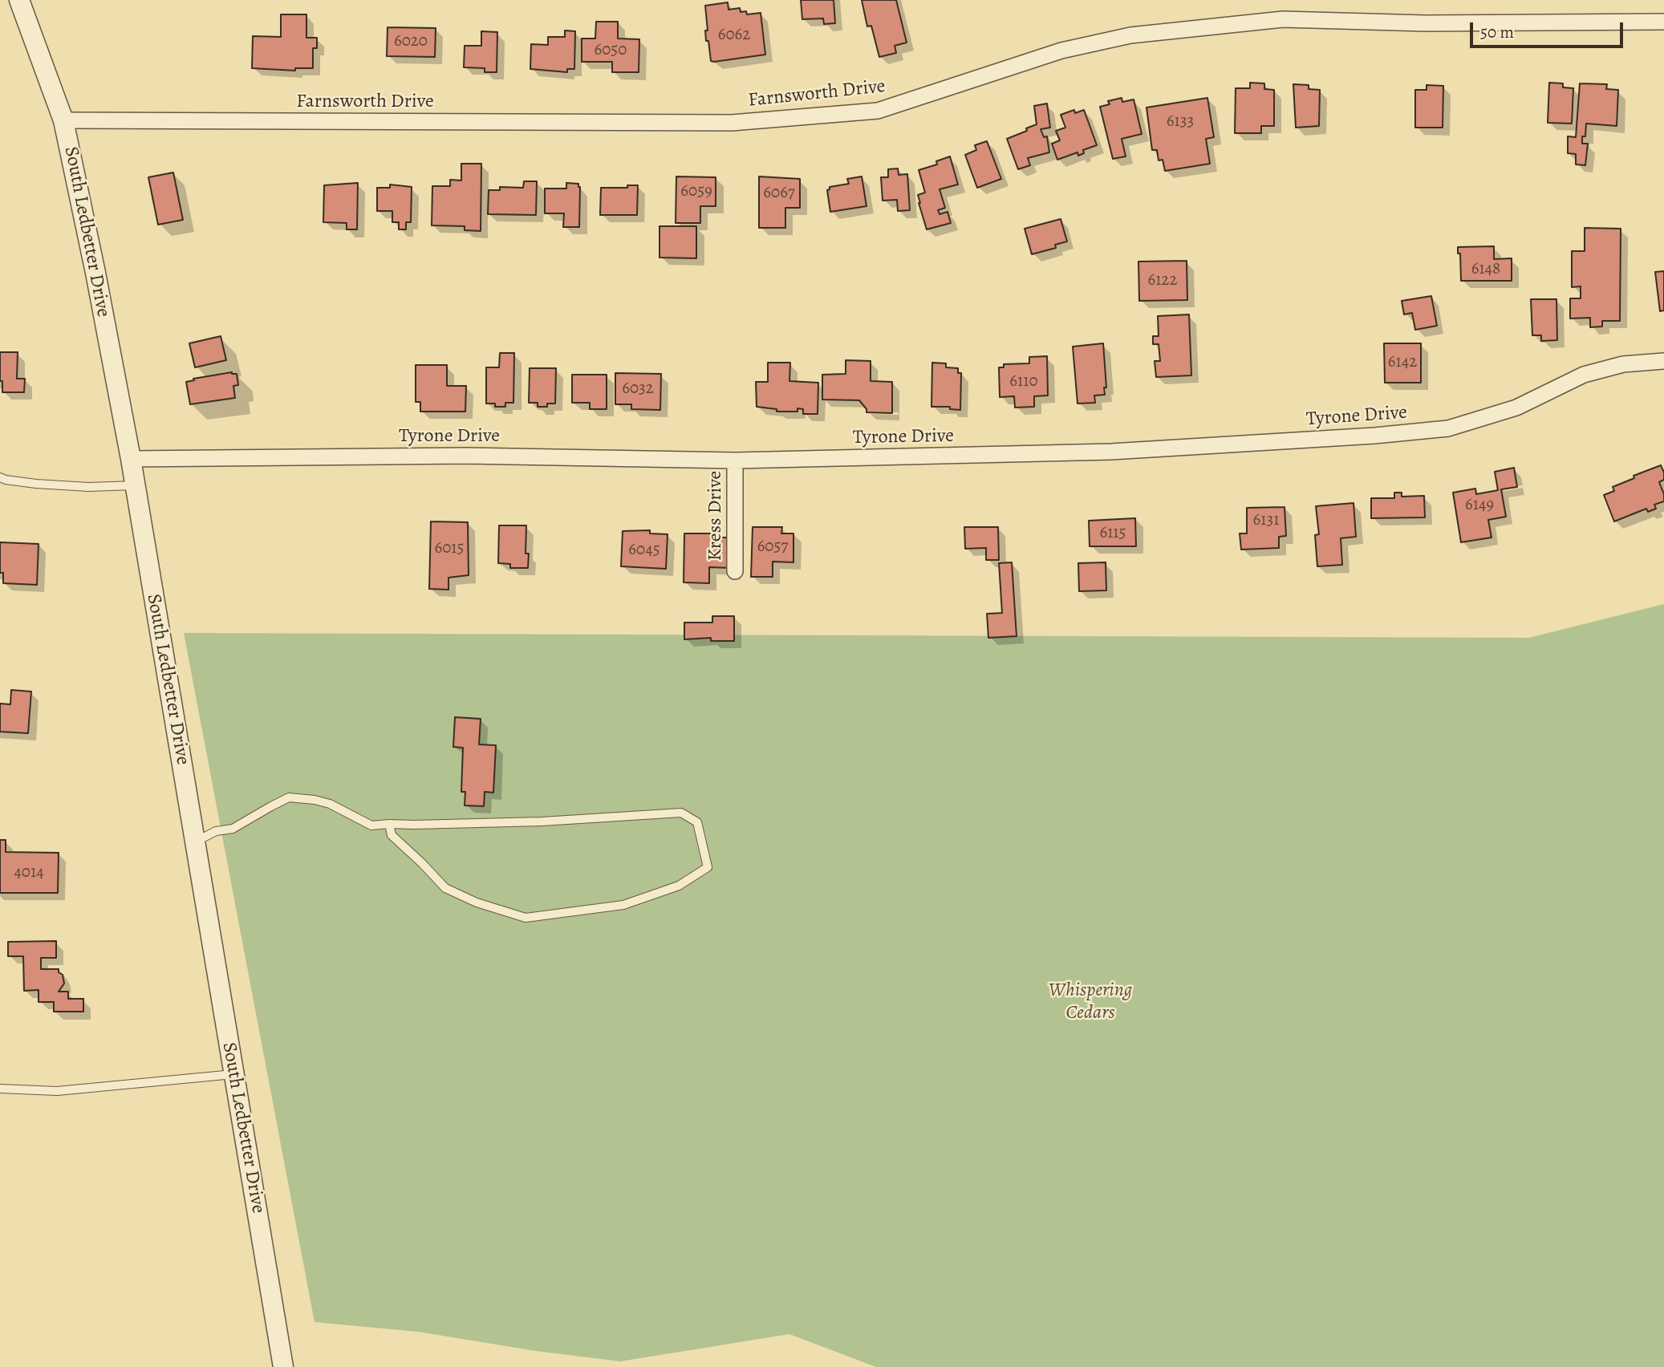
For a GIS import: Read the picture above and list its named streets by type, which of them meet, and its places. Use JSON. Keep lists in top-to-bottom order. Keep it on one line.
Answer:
{"streets":{"street":["Farnsworth Drive","South Ledbetter Drive","Tyrone Drive","Kress Drive"]},"crossings":[["Farnsworth Drive","South Ledbetter Drive"],["South Ledbetter Drive","Tyrone Drive"],["Tyrone Drive","Kress Drive"]],"parks":["Whispering Cedars"],"house_numbers":["6062","6020","6050","6133","6059","6067","6148","6122","6142","6110","6032","6149","6131","6115","6057","6015","6045","4014"],"scale_bar":"50 m"}
